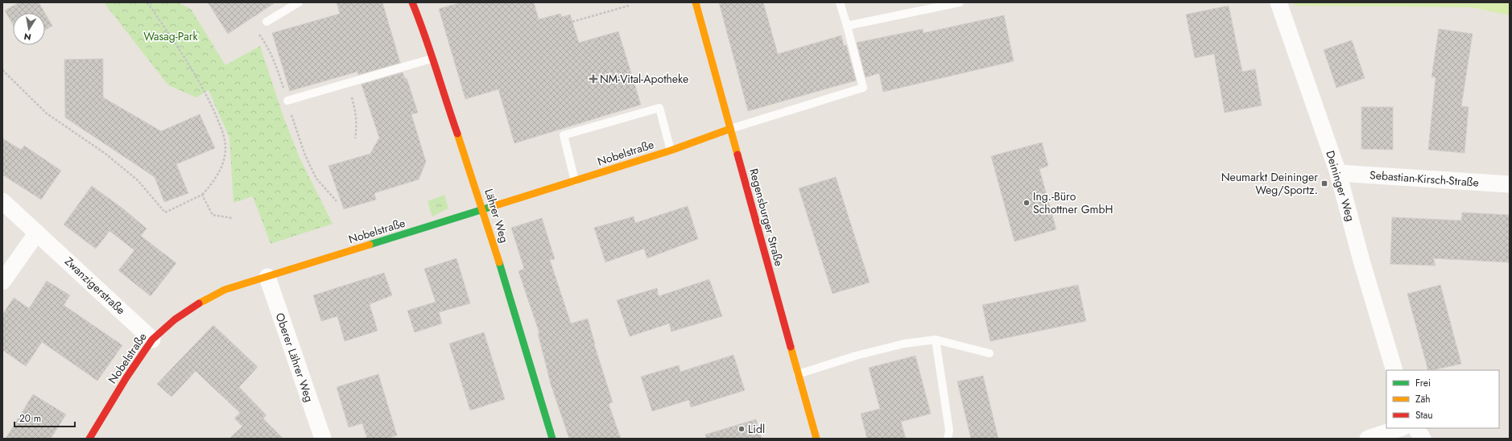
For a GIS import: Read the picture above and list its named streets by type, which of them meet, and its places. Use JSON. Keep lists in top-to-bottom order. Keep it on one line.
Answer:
{"streets":{"street":["Nobelstraße","Sebastian-Kirsch-Straße","Deininger Weg","Lährer Weg","Regensburger Straße","Zwanzigerstraße","Oberer Lährer Weg"]},"crossings":[["Nobelstraße","Lährer Weg"],["Nobelstraße","Regensburger Straße"],["Nobelstraße","Zwanzigerstraße"],["Nobelstraße","Oberer Lährer Weg"],["Sebastian-Kirsch-Straße","Deininger Weg"]],"parks":["Wasag-Park"],"places":{"health":["NM-Vital-Apotheke"],"transit":["Neumarkt Deininger Weg/Sportz."],"other":["Ing.-Büro Schottner GmbH","Lidl"]},"legend":["Frei","Zäh","Stau"],"scale_bar":"20 m","north":"bottom"}
